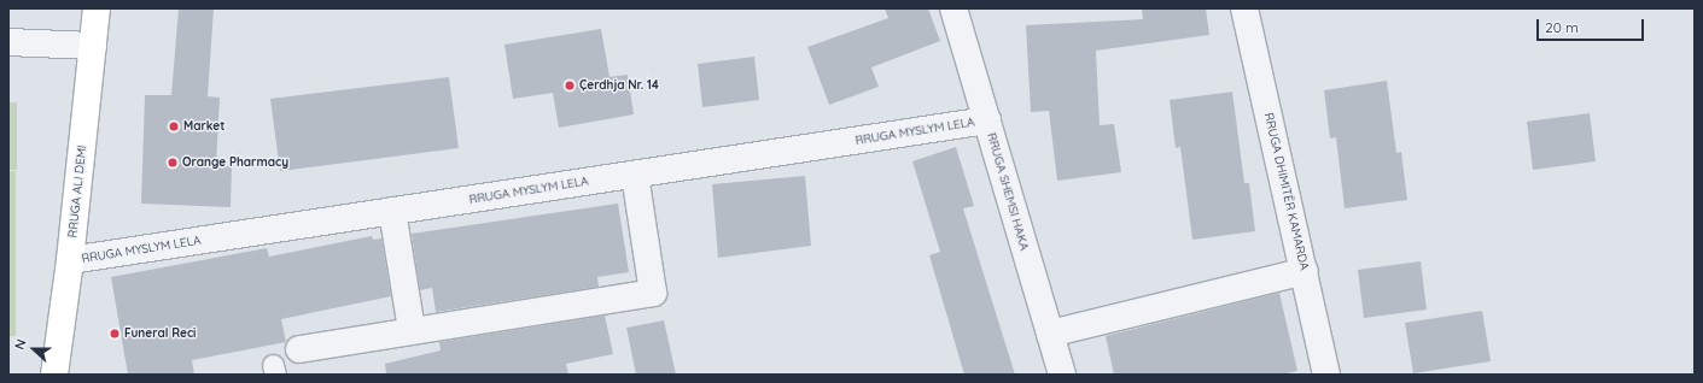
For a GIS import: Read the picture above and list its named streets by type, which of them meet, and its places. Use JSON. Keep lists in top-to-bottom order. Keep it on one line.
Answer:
{"streets":{"main road":["RRUGA ALI DEMI"],"street":["RRUGA MYSLYM LELA","RRUGA SHEMSI HAKA","RRUGA DHIMITËR KAMARDA"]},"crossings":[["RRUGA MYSLYM LELA","RRUGA ALI DEMI"],["RRUGA MYSLYM LELA","RRUGA SHEMSI HAKA"]],"places":["Çerdhja Nr. 14","Market","Orange Pharmacy","Funeral Reci"],"scale_bar":"20 m","north":"left"}
